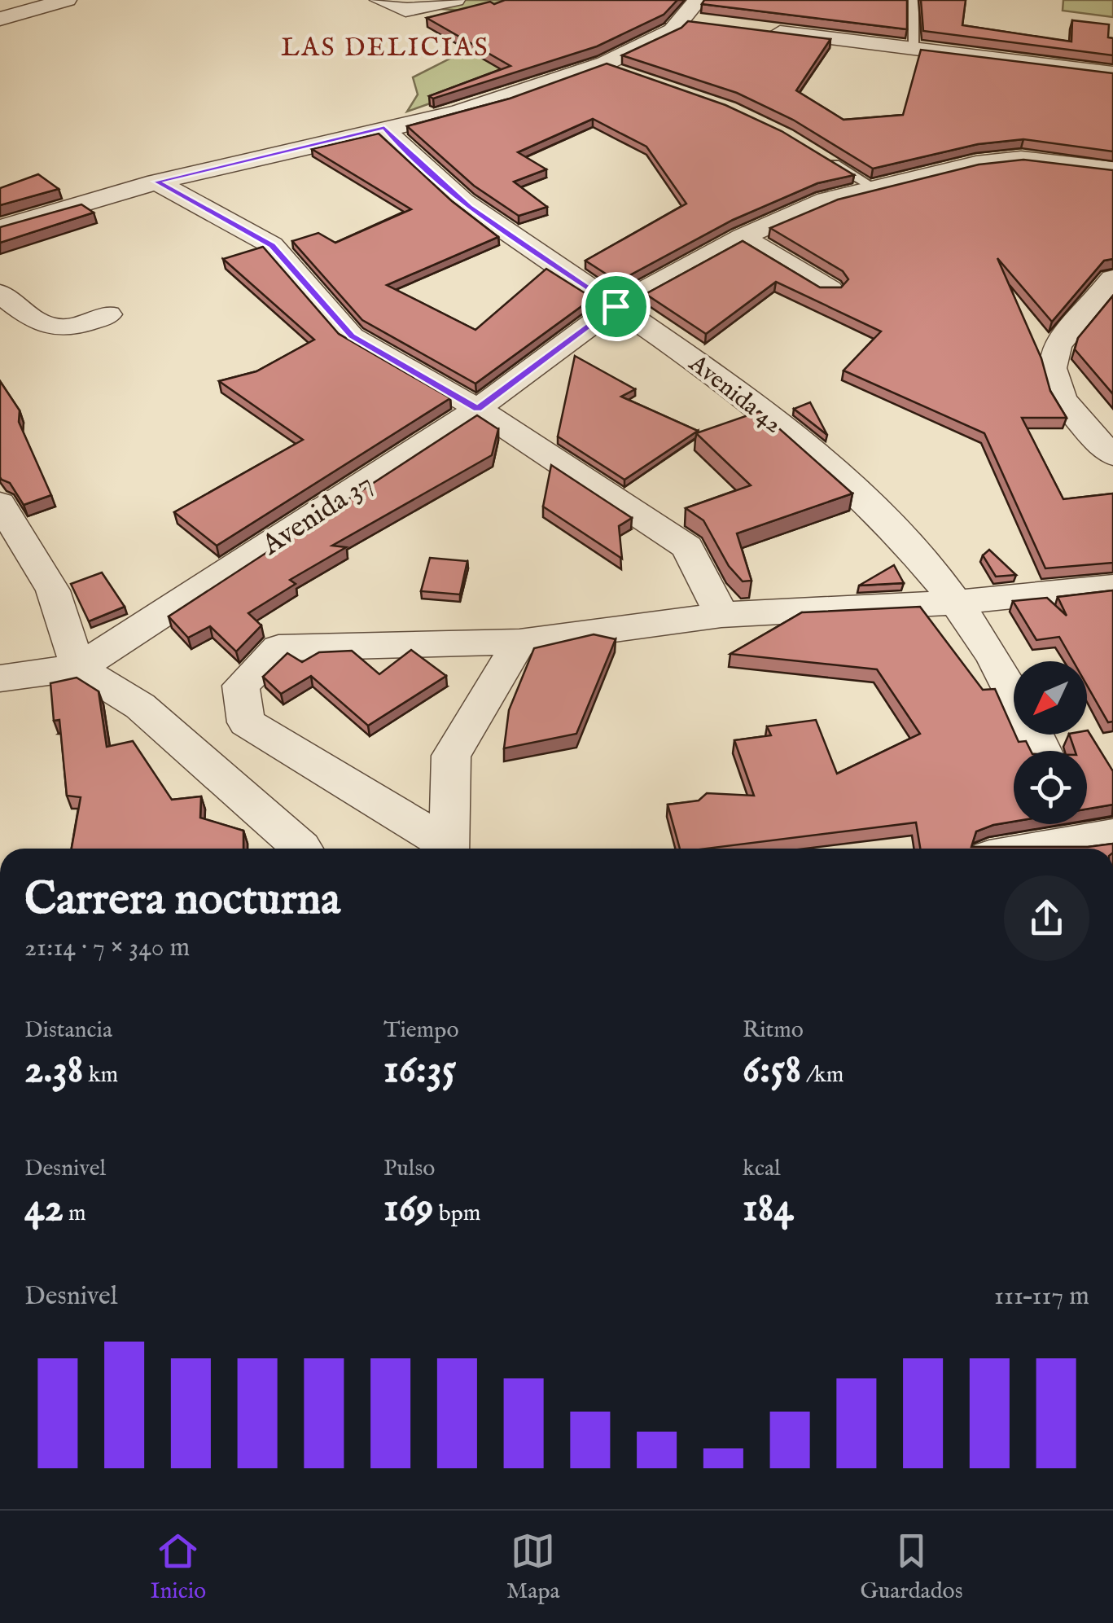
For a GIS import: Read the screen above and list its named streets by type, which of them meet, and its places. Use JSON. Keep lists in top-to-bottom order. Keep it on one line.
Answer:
{"streets":{"street":["Avenida 42","Avenida 37"]},"crossings":[["Avenida 42","Avenida 37"]],"districts":["LAS DELICIAS"],"north":"bottom left","page":{"heading":["Carrera nocturna","21:14 · 7 × 340 m"],"stats":[["Distancia","2.38 km"],["Tiempo","16:35"],["Ritmo","6:58 /km"],["Desnivel","42 m"],["Pulso","169 bpm"],["kcal","184"]],"chart":["Desnivel","111–117 m"],"tabs":["Inicio","Mapa","Guardados"]}}
